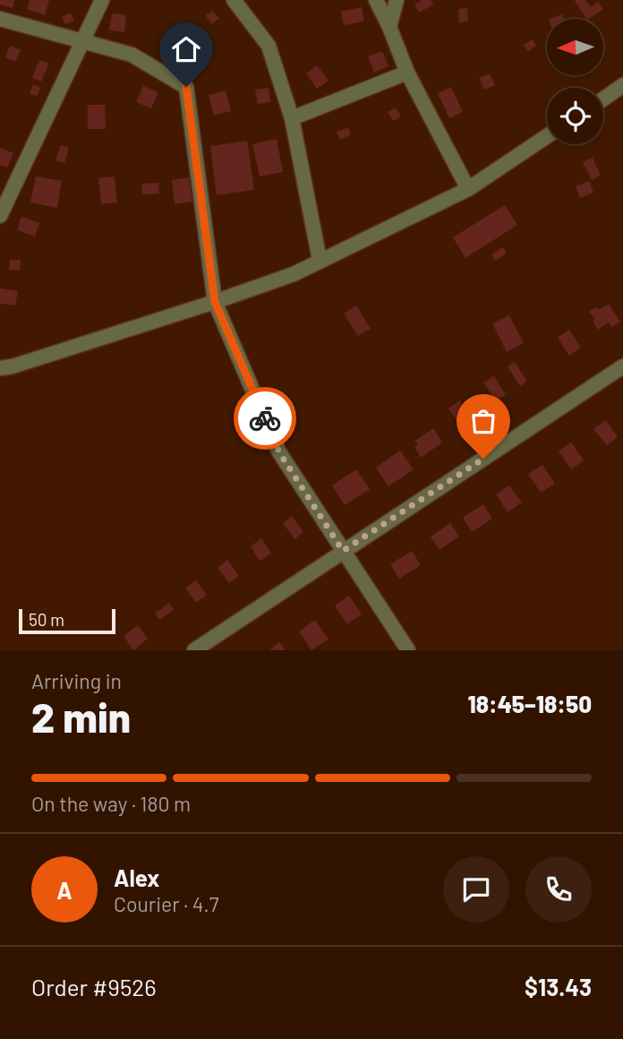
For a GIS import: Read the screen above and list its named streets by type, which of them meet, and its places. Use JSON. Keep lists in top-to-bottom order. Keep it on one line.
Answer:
{"scale_bar":"50 m","north":"left","page":{"scale":"50 m","heading":["2 min","Arriving in","18:45–18:50"],"panel":["Alex","Courier · 4.7","Order #9526","$13.43"],"bar":"On the way · 180 m","round":"A"}}
